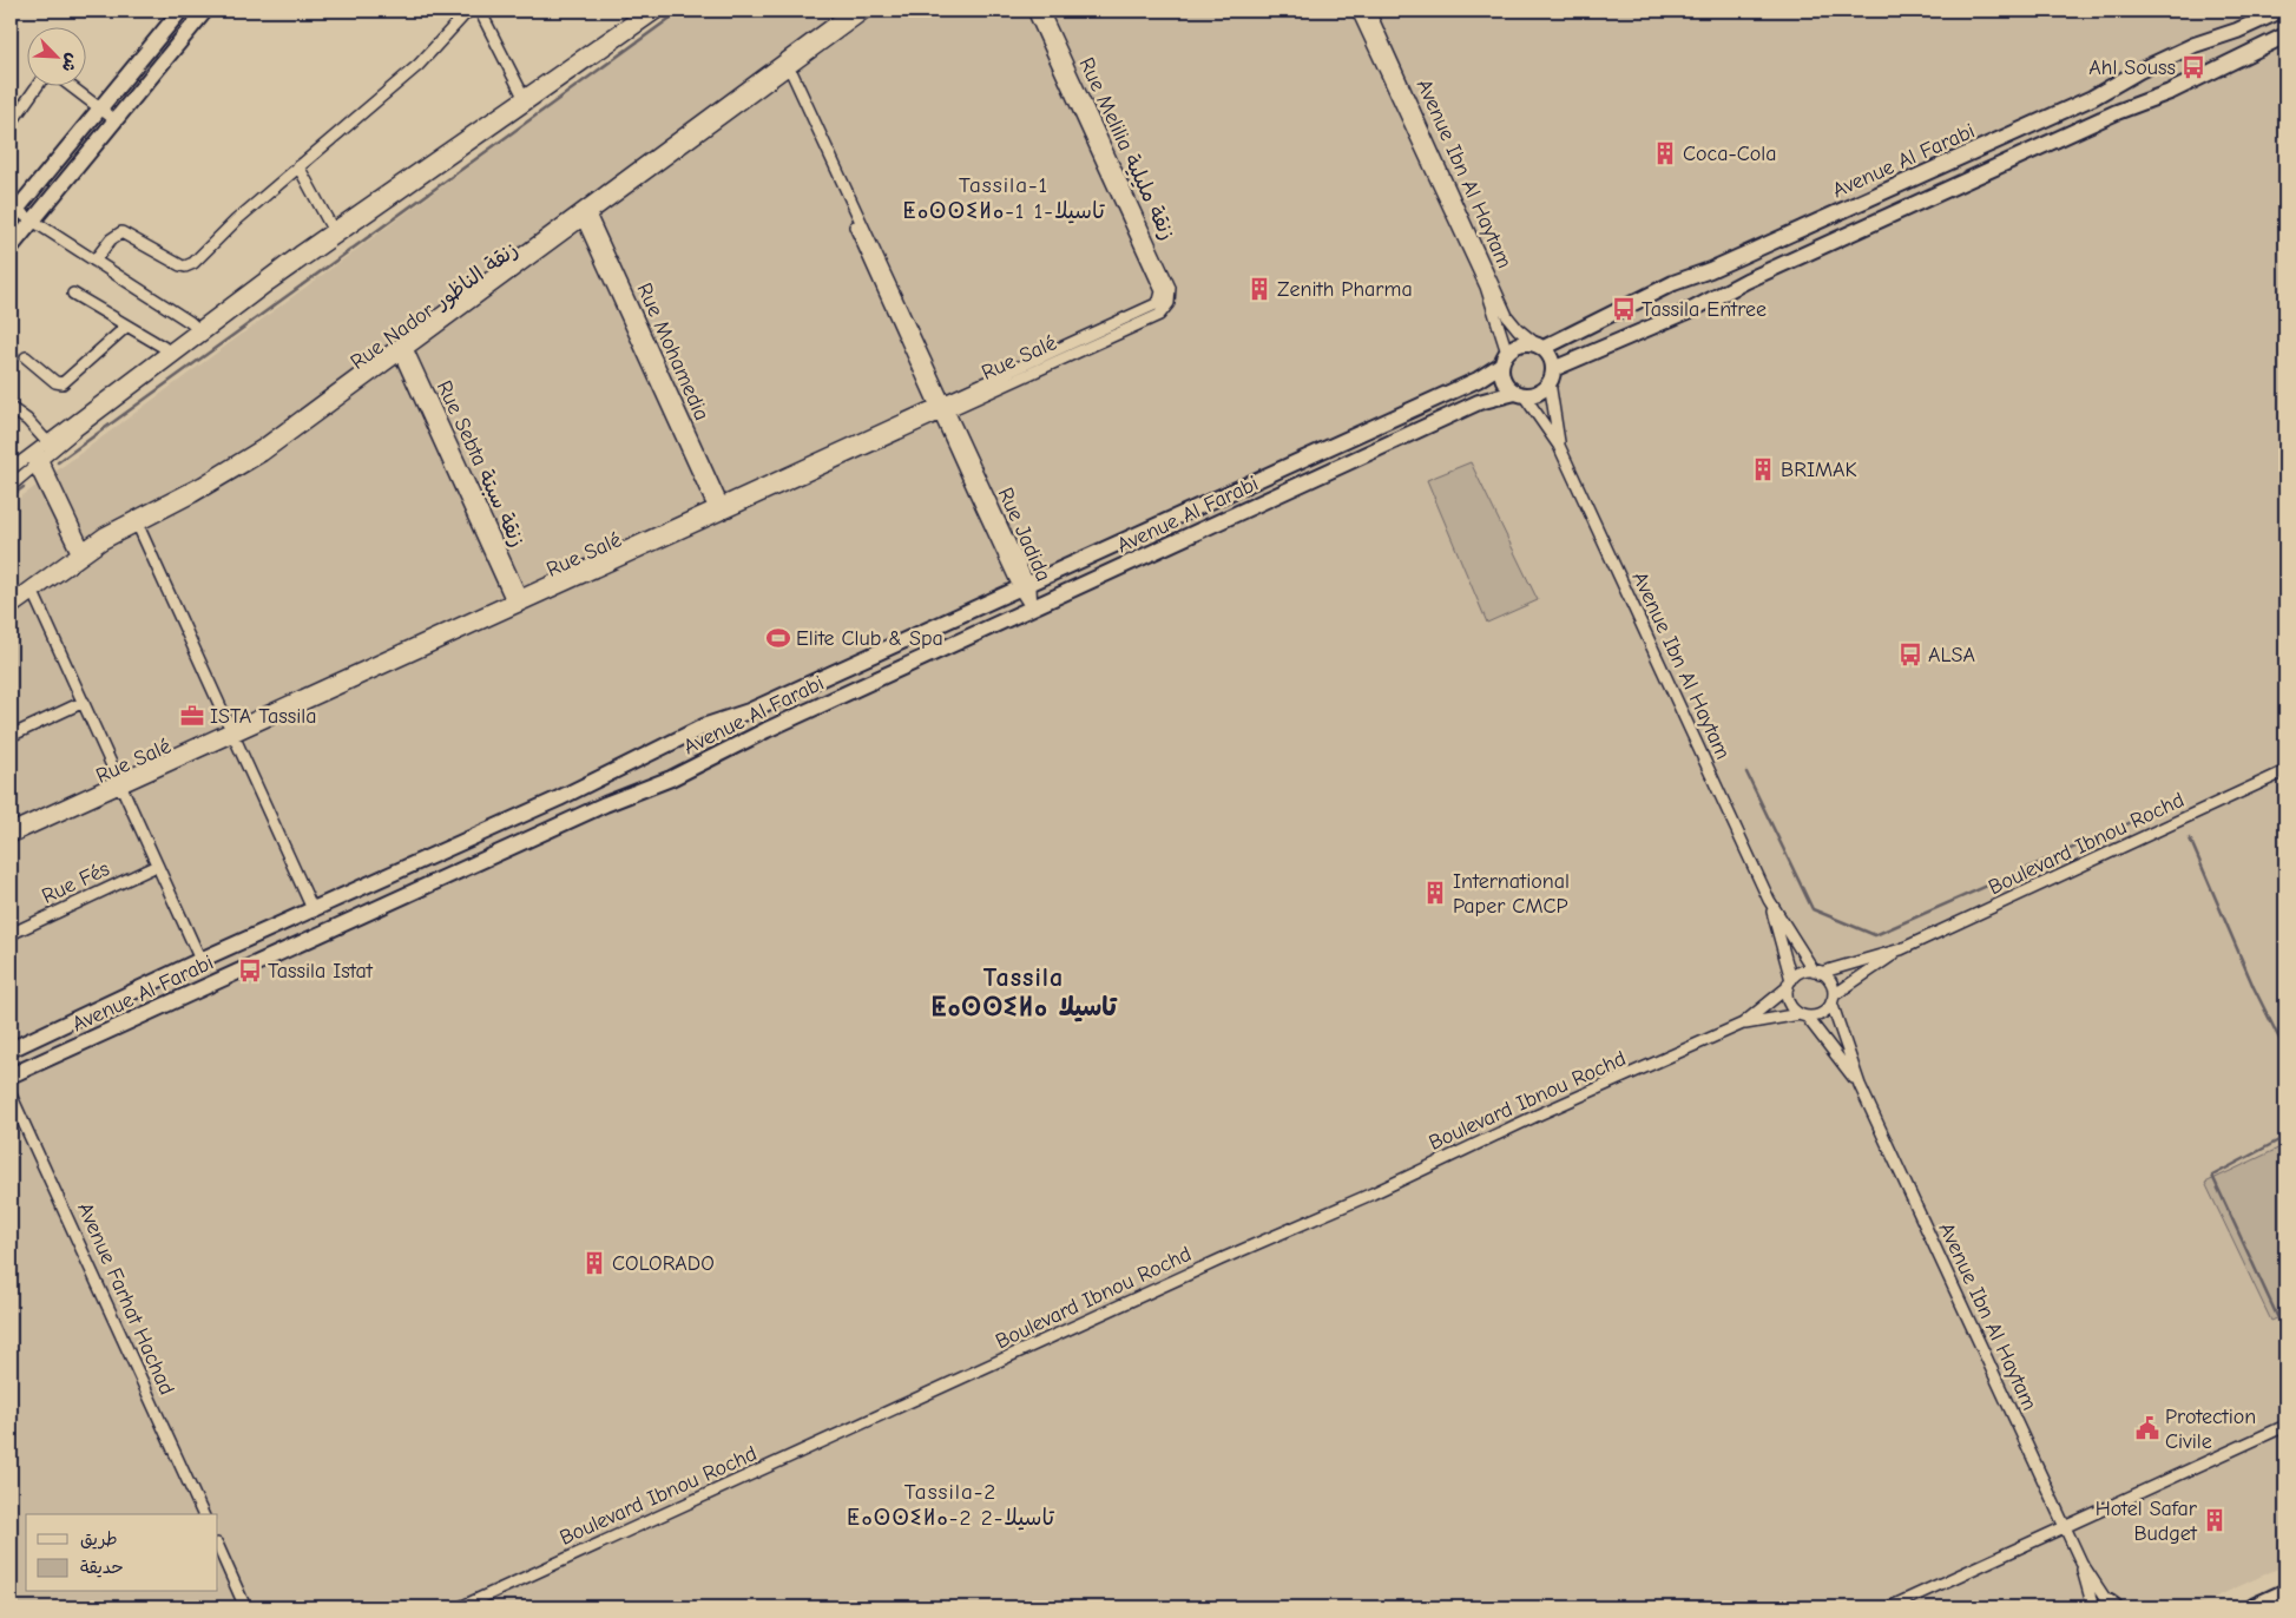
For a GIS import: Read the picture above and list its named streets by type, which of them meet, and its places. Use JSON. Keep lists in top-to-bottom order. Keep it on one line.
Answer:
{"streets":{"street":["Rue Melilia زنقة مليلية","Avenue Al Farabi","Avenue Ibn Al Haytam","Rue Nador زنقة الناظور","Rue Mohamedia","Rue Salé","Rue Sebta زنقة سبتة","Rue Jadida","Boulevard Ibnou Rochd","Rue Fés","Avenue Farhat Hachad"]},"crossings":[["Rue Melilia زنقة مليلية","Rue Salé"],["Avenue Al Farabi","Avenue Ibn Al Haytam"],["Avenue Al Farabi","Rue Jadida"],["Avenue Al Farabi","Avenue Farhat Hachad"],["Avenue Ibn Al Haytam","Boulevard Ibnou Rochd"],["Rue Nador زنقة الناظور","Rue Mohamedia"],["Rue Nador زنقة الناظور","Rue Sebta زنقة سبتة"],["Rue Nador زنقة الناظور","Rue Jadida"],["Rue Mohamedia","Rue Salé"],["Rue Salé","Rue Sebta زنقة سبتة"],["Rue Salé","Rue Jadida"]],"districts":["Tassila-1 ⵟⴰⵙⵙⵉⵍⴰ-1 1-تاسيلا","Tassila ⵟⴰⵙⵙⵉⵍⴰ تاسيلا","Tassila-2 ⵟⴰⵙⵙⵉⵍⴰ-2 2-تاسيلا"],"places":{"bus stop":["Ahl Souss","Tassila Entree","ALSA","Tassila Istat"],"building":["Coca-Cola","Zenith Pharma","BRIMAK","International Paper CMCP","COLORADO","Hotel Safar Budget"],"sports":["Elite Club & Spa"],"office":["ISTA Tassila"],"public building":["Protection Civile"]},"legend":["طريق","حديقة"],"north":"bottom right"}
